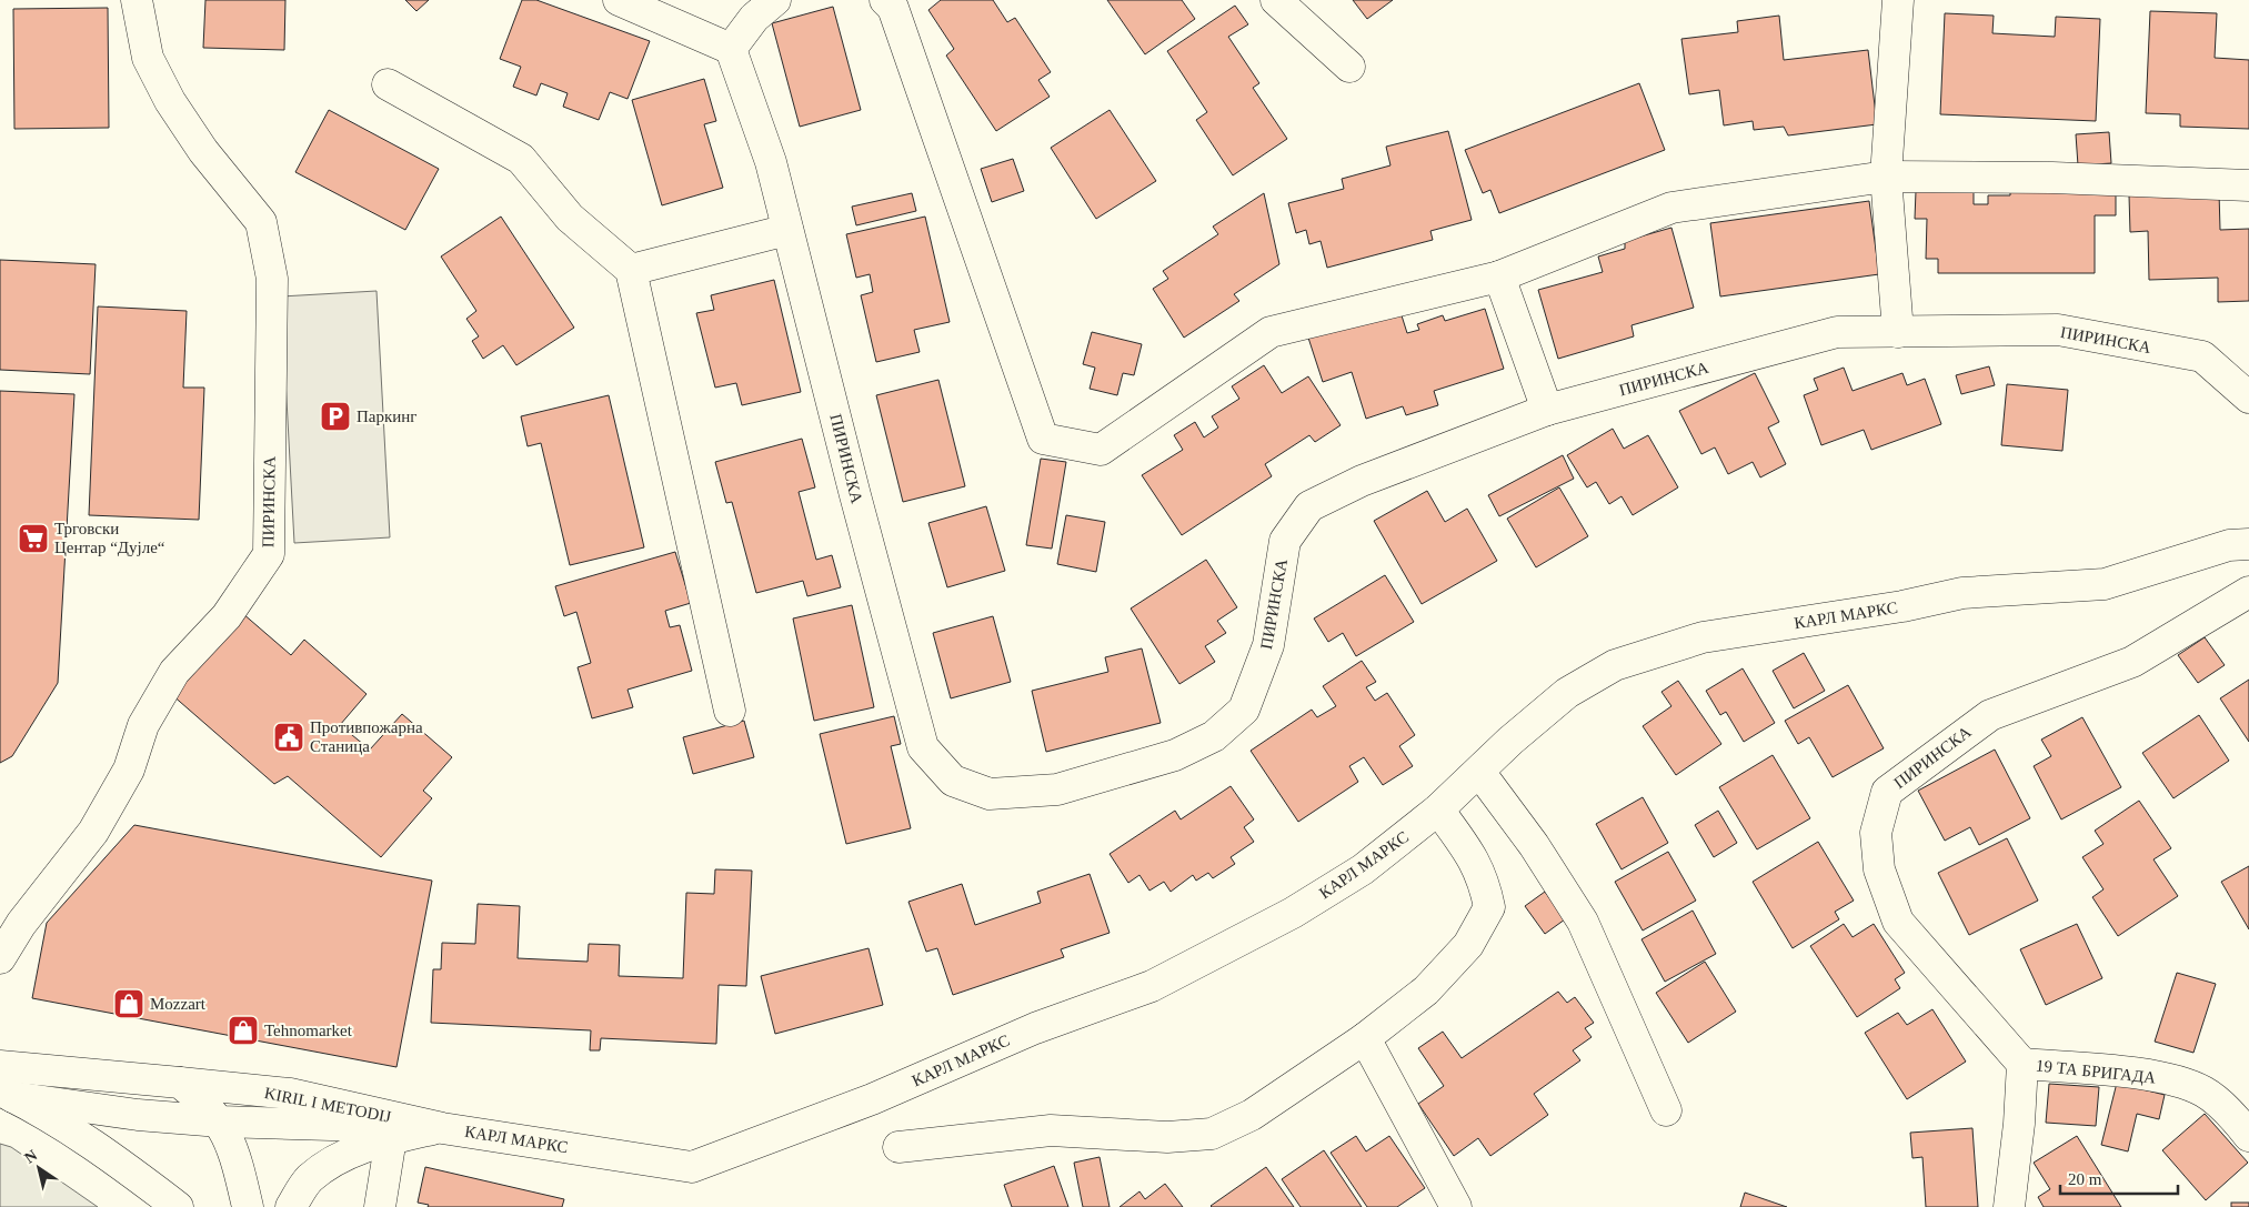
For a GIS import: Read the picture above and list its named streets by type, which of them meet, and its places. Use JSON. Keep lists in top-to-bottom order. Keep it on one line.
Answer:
{"streets":{"street":["ПИРИНСКА","КАРЛ МАРКС","19 ТА БРИГАДА","KIRIL I METODIJ"]},"crossings":[["ПИРИНСКА","19 ТА БРИГАДА"],["КАРЛ МАРКС","KIRIL I METODIJ"]],"places":{"parking":["Паркинг"],"supermarket":["Трговски Центар “Дујле“"],"public building":["Противпожарна Станица"],"shop":["Mozzart","Tehnomarket"]},"scale_bar":"20 m","north":"top left"}
